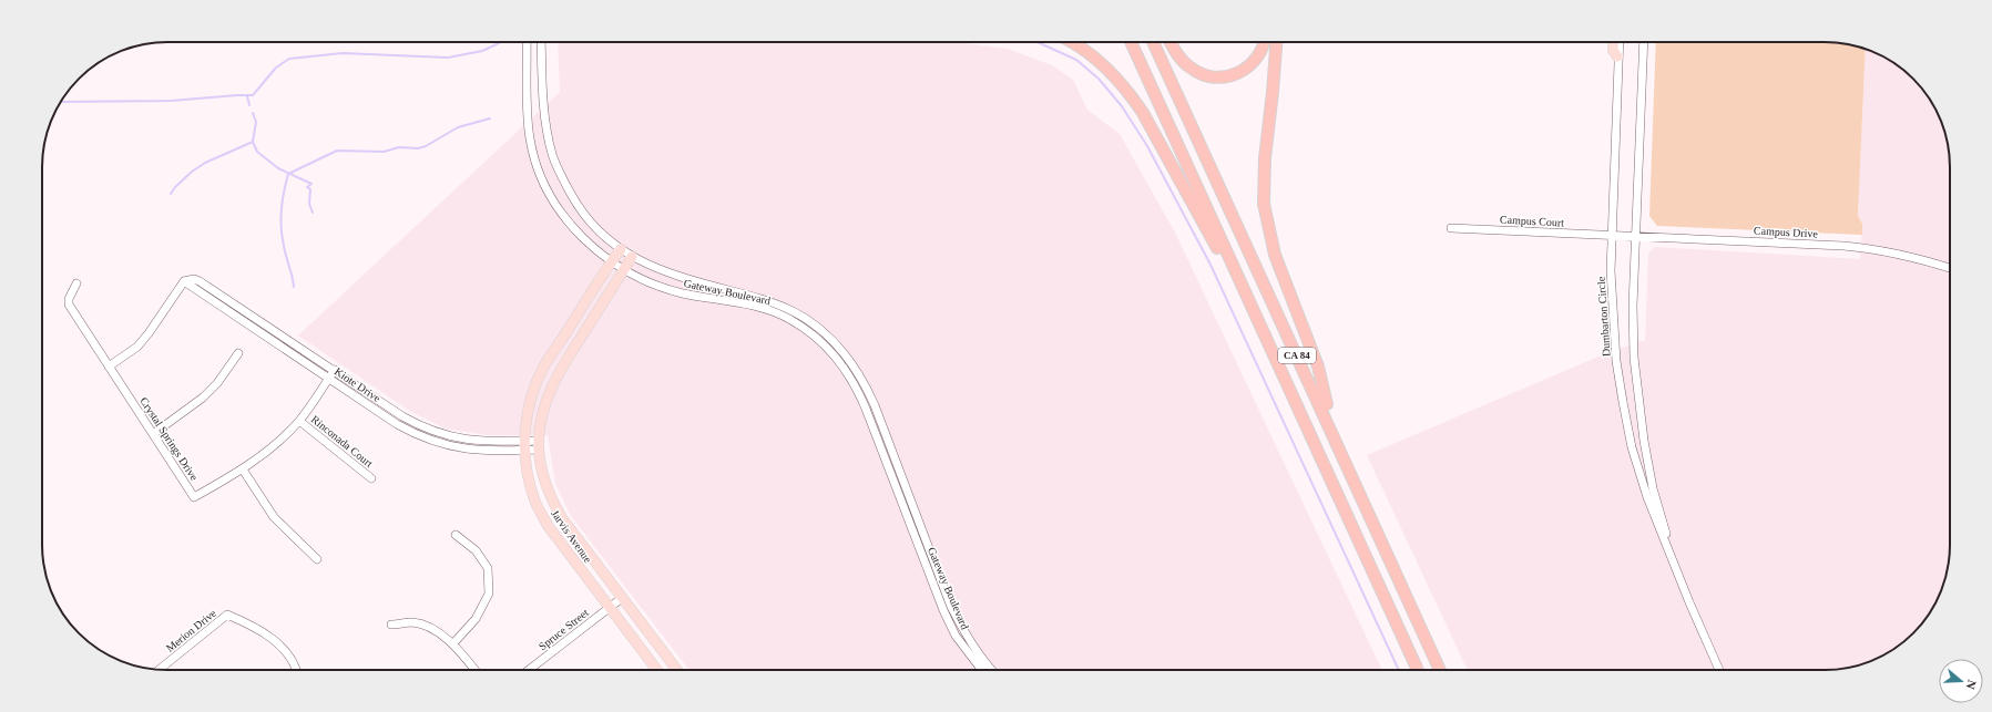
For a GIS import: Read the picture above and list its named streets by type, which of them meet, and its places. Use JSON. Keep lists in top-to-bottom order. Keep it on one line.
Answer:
{"streets":{"highway":["CA 84"],"main road":["Jarvis Avenue"],"street":["Campus Court","Campus Drive","Gateway Boulevard","Dumbarton Circle","Kiote Drive","Crystal Springs Drive","Rinconada Court","Spruce Street","Merion Drive"]},"crossings":[["Campus Court","Campus Drive"],["Campus Court","Dumbarton Circle"],["Campus Drive","Dumbarton Circle"],["Gateway Boulevard","Jarvis Avenue"],["Kiote Drive","Crystal Springs Drive"],["Kiote Drive","Jarvis Avenue"],["Crystal Springs Drive","Rinconada Court"],["Jarvis Avenue","Spruce Street"]],"north":"right"}
